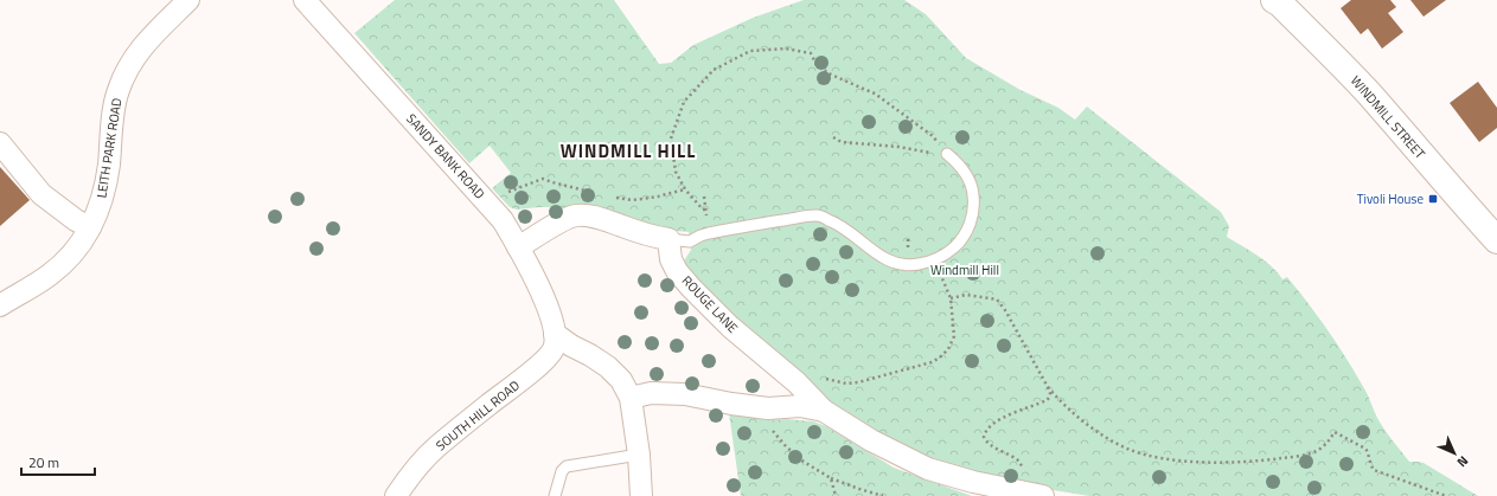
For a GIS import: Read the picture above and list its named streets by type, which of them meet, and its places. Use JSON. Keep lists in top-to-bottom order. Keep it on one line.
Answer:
{"streets":{"street":["WINDMILL STREET","LEITH PARK ROAD","SANDY BANK ROAD","ROUGE LANE","SOUTH HILL ROAD"]},"crossings":[["SANDY BANK ROAD","SOUTH HILL ROAD"]],"districts":["WINDMILL HILL"],"parks":["Windmill Hill"],"places":{"transit":["Tivoli House"]},"scale_bar":"20 m","north":"bottom right"}
